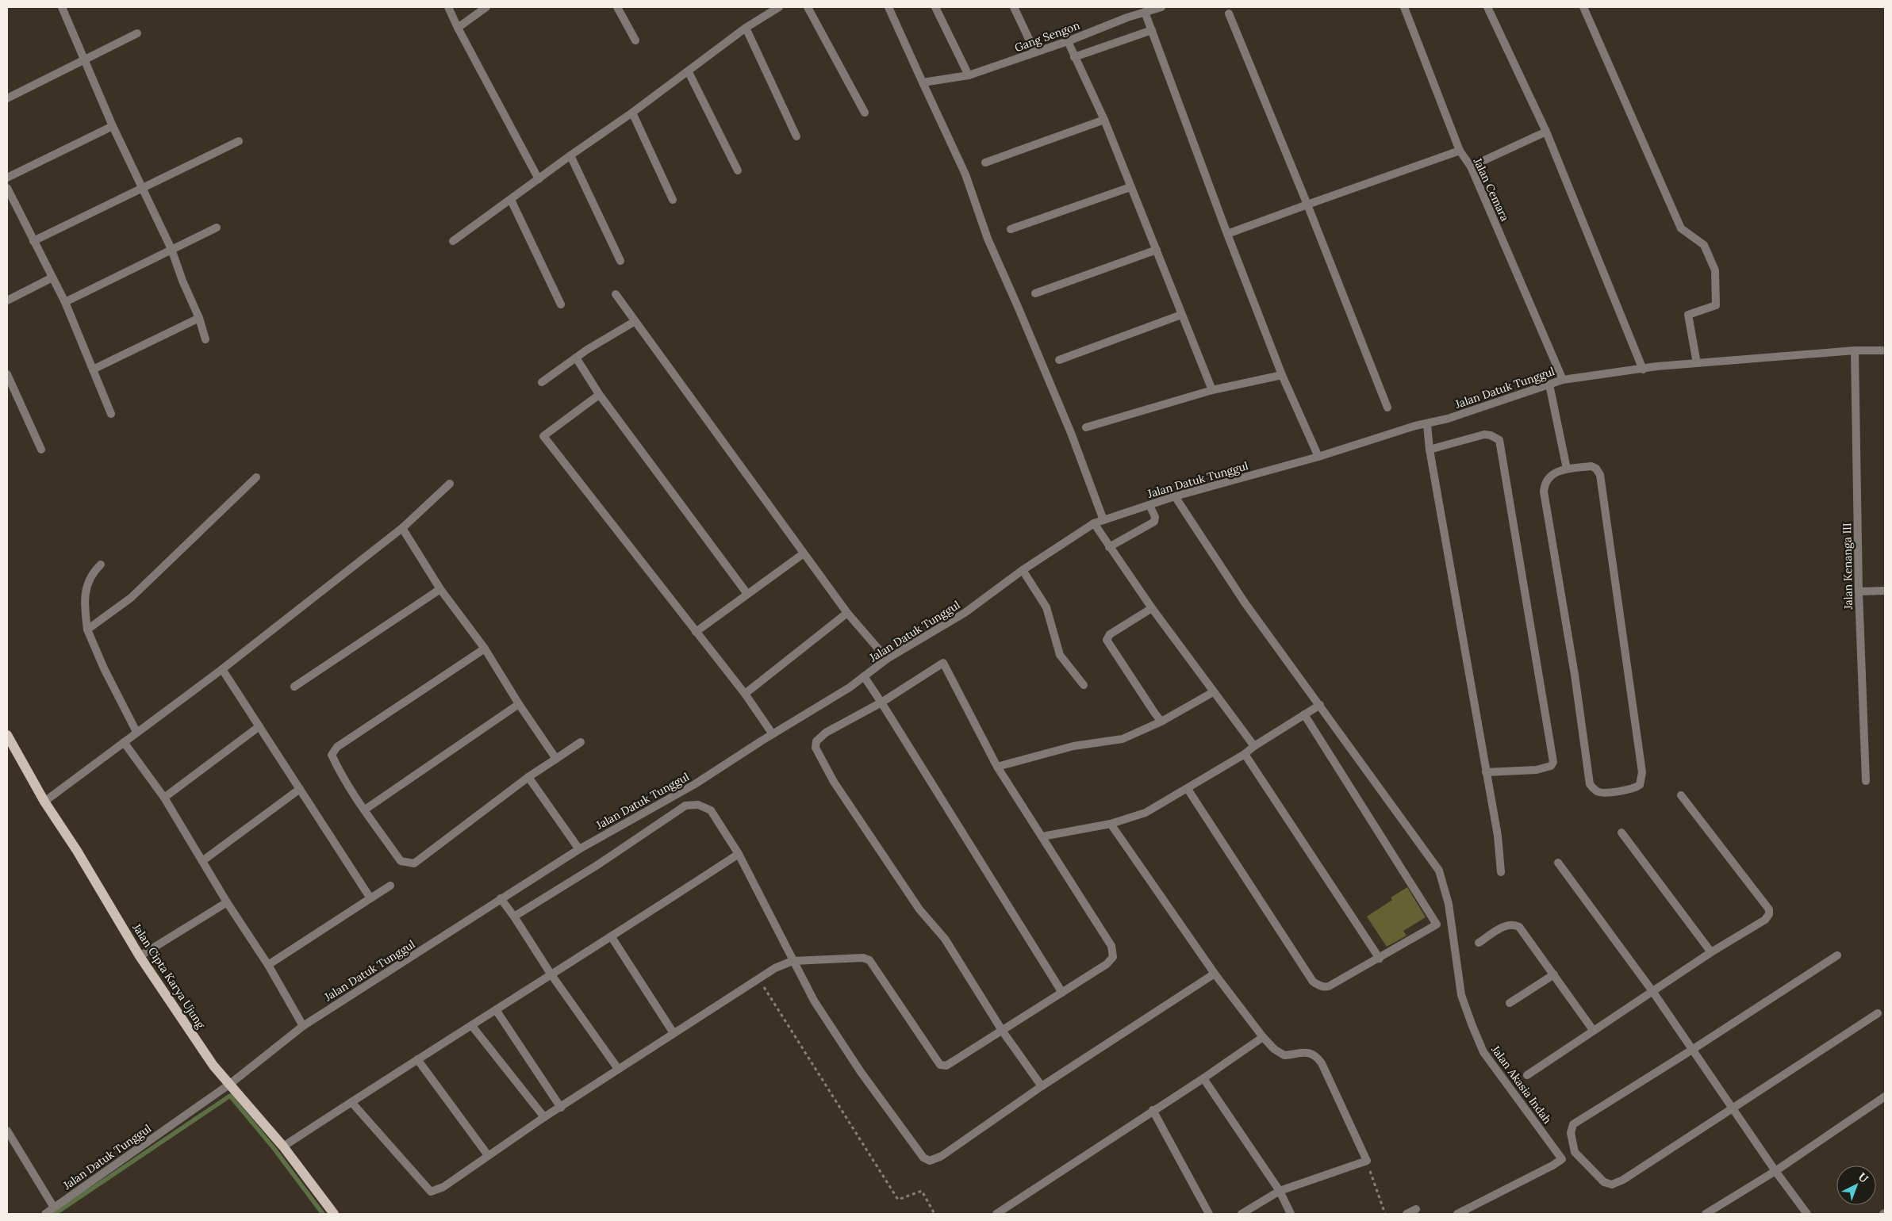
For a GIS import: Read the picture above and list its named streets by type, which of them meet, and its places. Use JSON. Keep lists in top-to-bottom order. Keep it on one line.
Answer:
{"streets":{"main road":["Jalan Cipta Karya Ujung"],"street":["Gang Sengon","Jalan Cemara","Jalan Datuk Tunggul","Jalan Kenanga III","Jalan Akasia Indah"]},"crossings":[["Jalan Cemara","Jalan Datuk Tunggul"],["Jalan Datuk Tunggul","Jalan Kenanga III"],["Jalan Datuk Tunggul","Jalan Cipta Karya Ujung"],["Jalan Datuk Tunggul","Jalan Akasia Indah"]],"north":"top right"}
